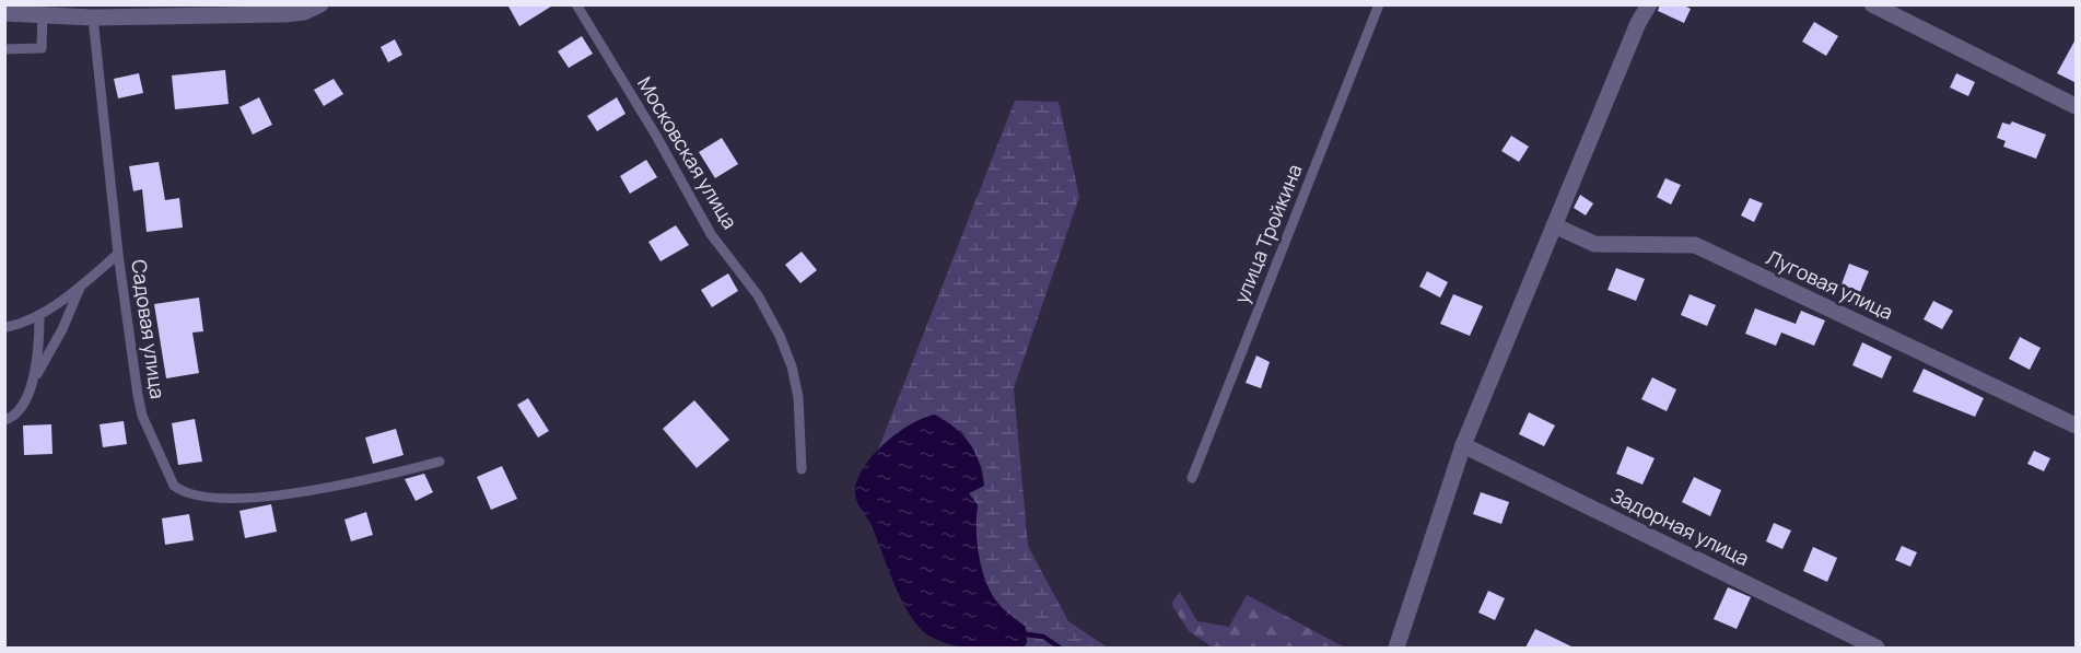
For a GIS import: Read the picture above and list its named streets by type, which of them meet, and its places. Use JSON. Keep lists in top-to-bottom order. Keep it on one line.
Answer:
{"streets":{"street":["Луговая улица","Задорная улица"],"lane":["Московская улица","улица Тройкина","Садовая улица"]}}
